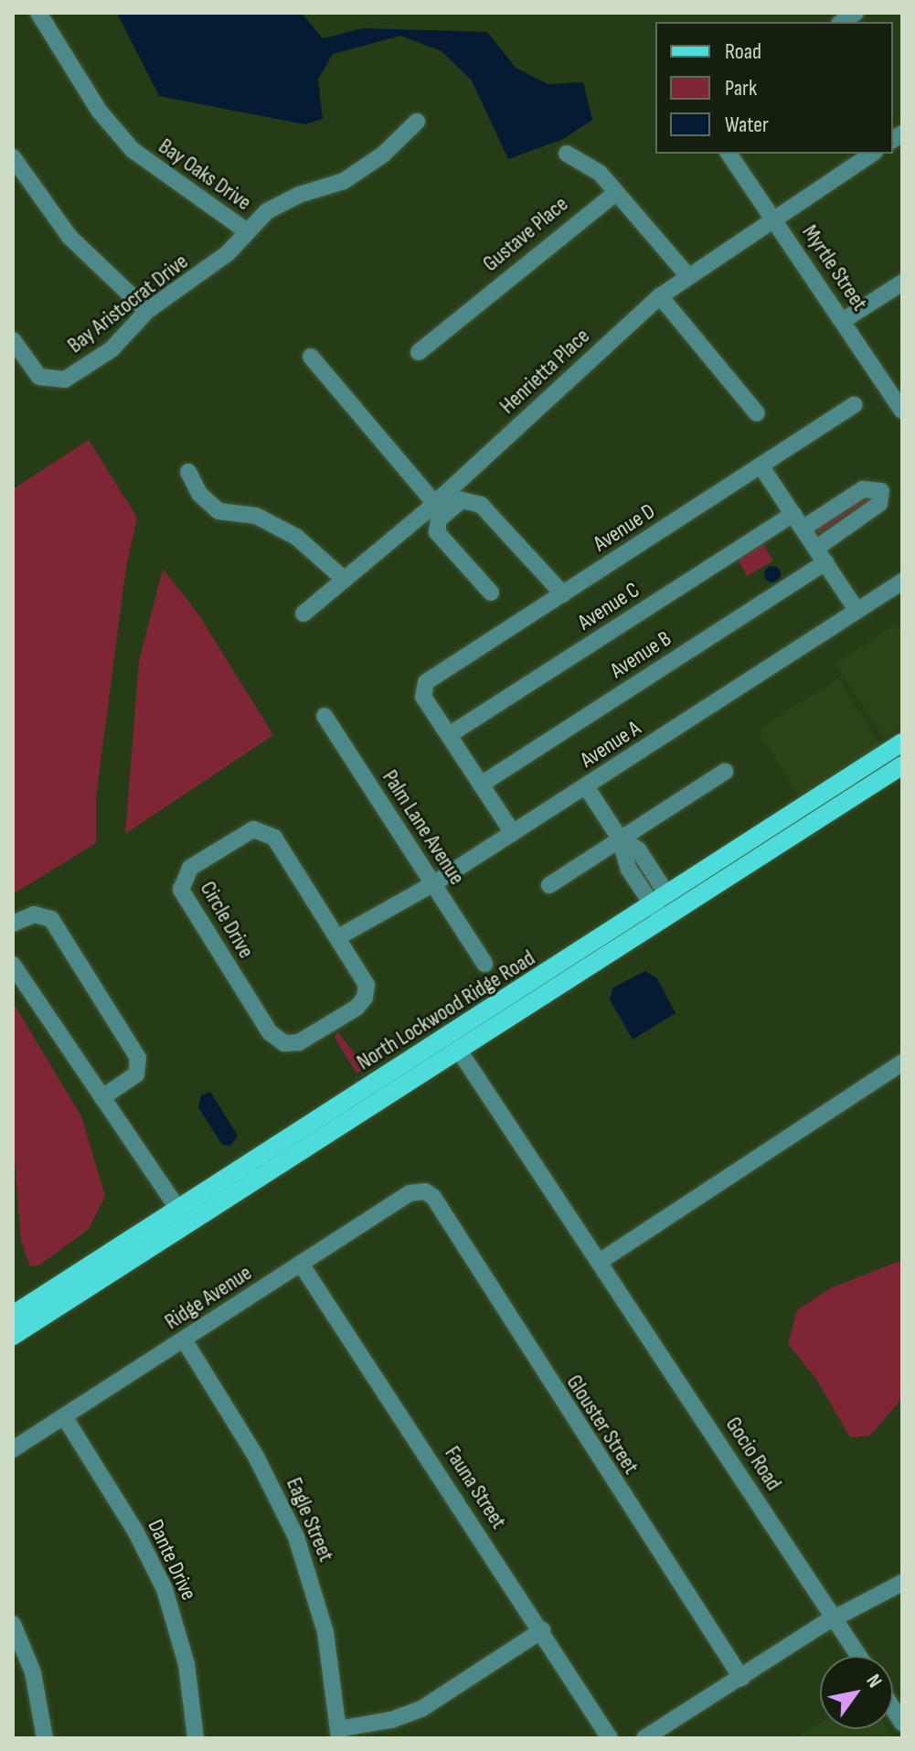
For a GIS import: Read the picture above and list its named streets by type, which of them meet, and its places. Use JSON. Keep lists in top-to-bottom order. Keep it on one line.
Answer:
{"streets":{"main road":["North Lockwood Ridge Road"],"street":["Bay Oaks Drive","Gustave Place","Myrtle Street","Bay Aristocrat Drive","Henrietta Place","Avenue D","Avenue C","Avenue B","Avenue A","Palm Lane Avenue","Circle Drive","Ridge Avenue","Glouster Street","Gocio Road","Fauna Street","Eagle Street","Dante Drive"]},"crossings":[["Bay Oaks Drive","Bay Aristocrat Drive"],["Myrtle Street","Henrietta Place"],["Avenue D","Avenue C"],["Avenue A","Palm Lane Avenue"],["Avenue A","Circle Drive"],["North Lockwood Ridge Road","Gocio Road"],["Ridge Avenue","Glouster Street"],["Ridge Avenue","Fauna Street"],["Ridge Avenue","Eagle Street"],["Ridge Avenue","Dante Drive"]],"legend":["Road","Park","Water"],"north":"top right"}
